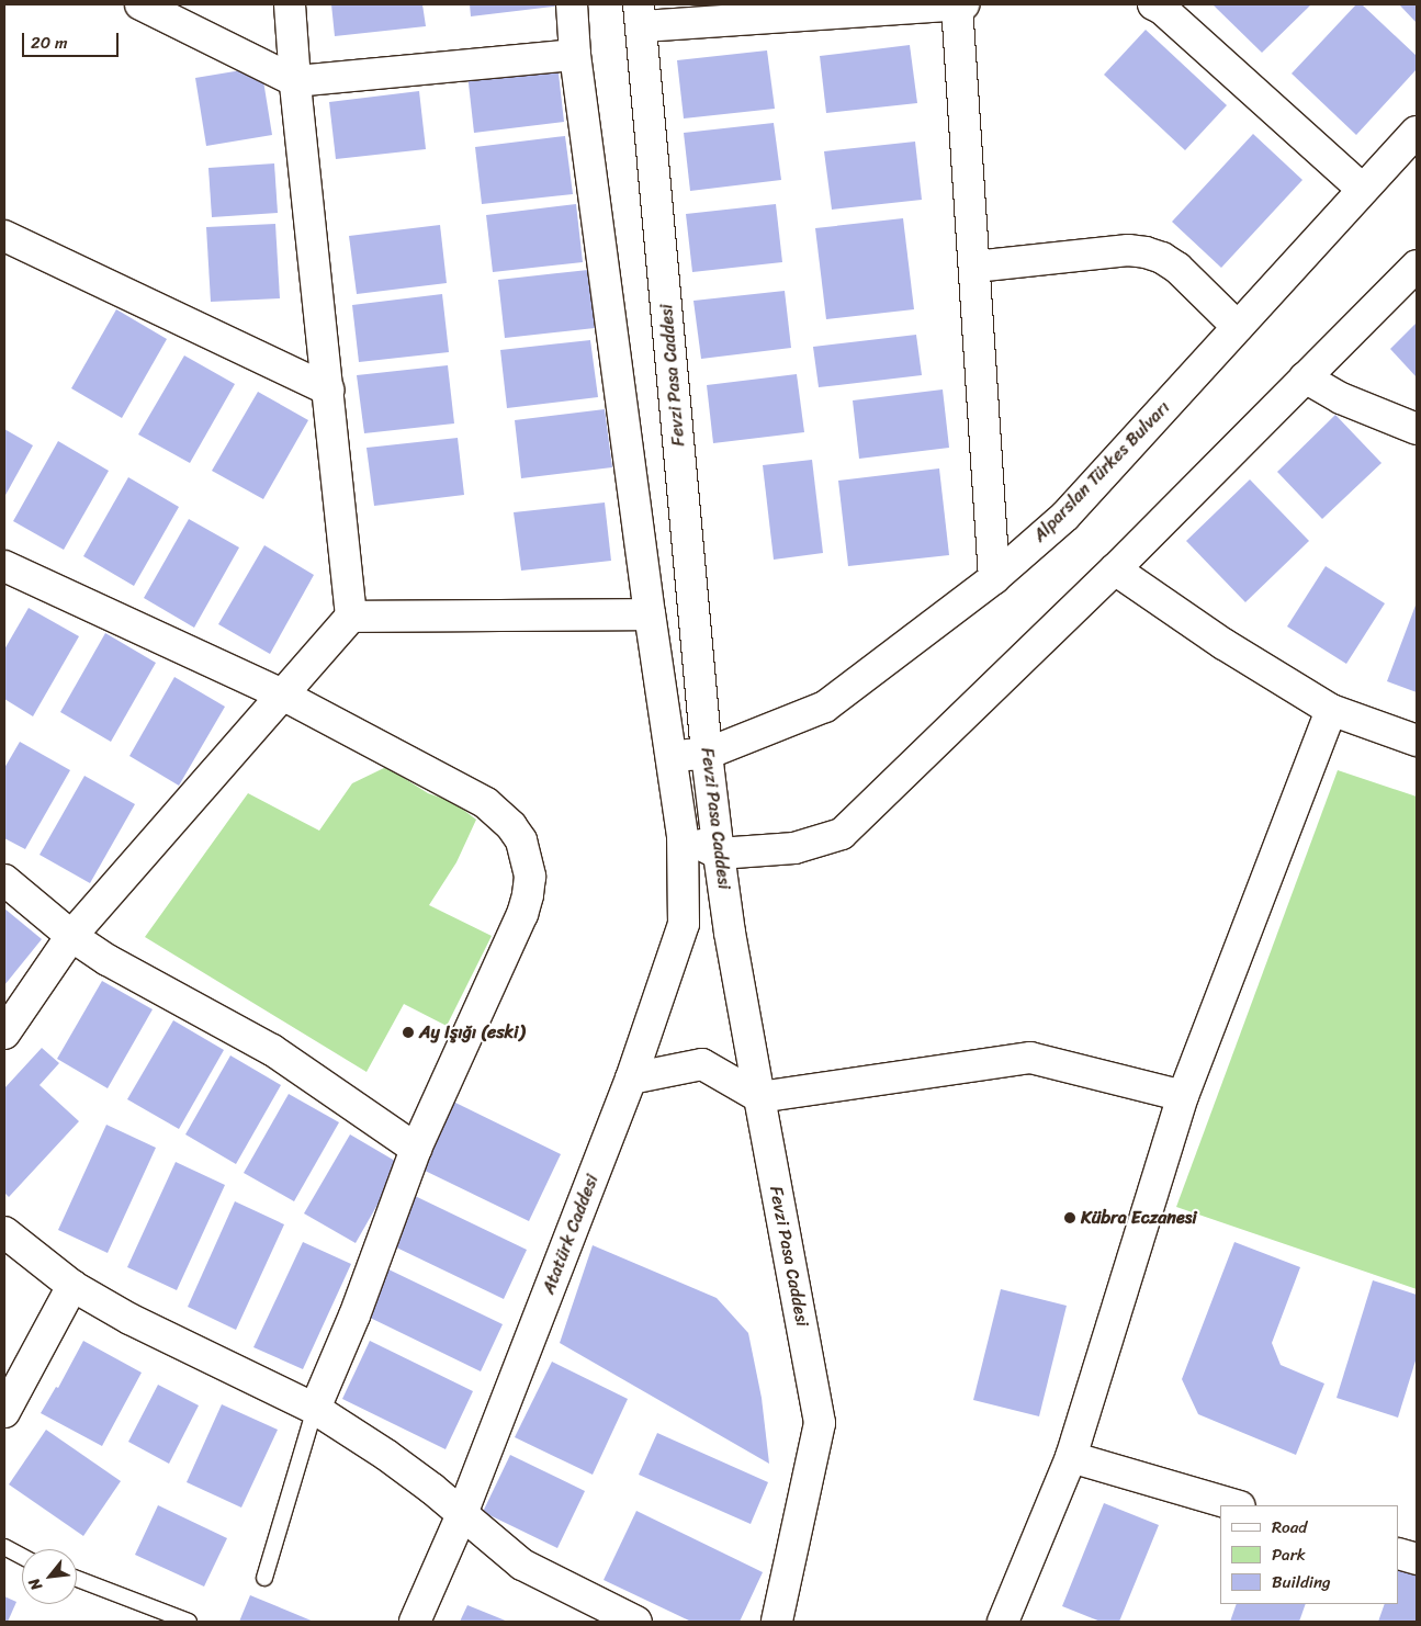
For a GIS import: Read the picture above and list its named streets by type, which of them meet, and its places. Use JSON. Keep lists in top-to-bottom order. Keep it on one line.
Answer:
{"streets":{"street":["Fevzi Pasa Caddesi","Alparslan Türkes Bulvarı","Atatürk Caddesi"]},"crossings":[["Fevzi Pasa Caddesi","Alparslan Türkes Bulvarı"],["Fevzi Pasa Caddesi","Atatürk Caddesi"]],"places":["Ay Işığı (eski)","Kübra Eczanesi"],"legend":["Road","Park","Building"],"scale_bar":"20 m","north":"bottom left"}
